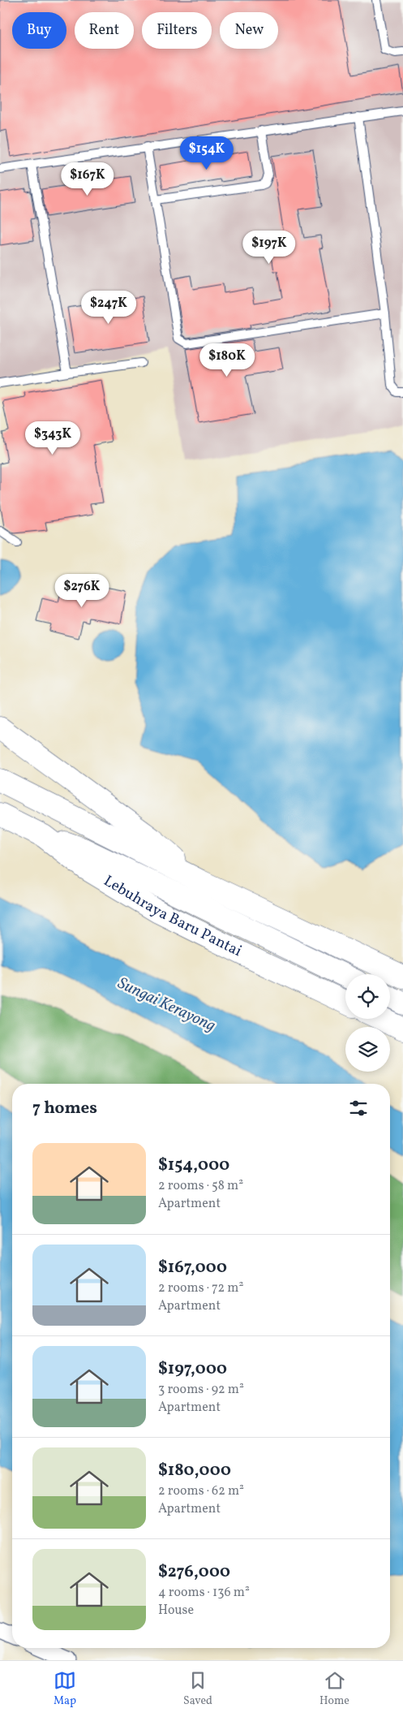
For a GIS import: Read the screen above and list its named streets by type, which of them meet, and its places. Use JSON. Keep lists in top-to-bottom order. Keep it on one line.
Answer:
{"streets":{"highway":["Lebuhraya Baru Pantai"]},"water":["Sungai Kerayong"],"page":{"chip":["Buy","Rent","Filters","New"],"price":["$154K","$167K","$197K","$247K","$180K","$343K","$276K"],"heading":"7 homes","list":[{"name":"$154,000","note":"2 rooms · 58 m² · Apartment"},{"name":"$167,000","note":"2 rooms · 72 m² · Apartment"},{"name":"$197,000","note":"3 rooms · 92 m² · Apartment"},{"name":"$180,000","note":"2 rooms · 62 m² · Apartment"},{"name":"$276,000","note":"4 rooms · 136 m² · House"}],"tabs":["Map","Saved","Home"]}}
